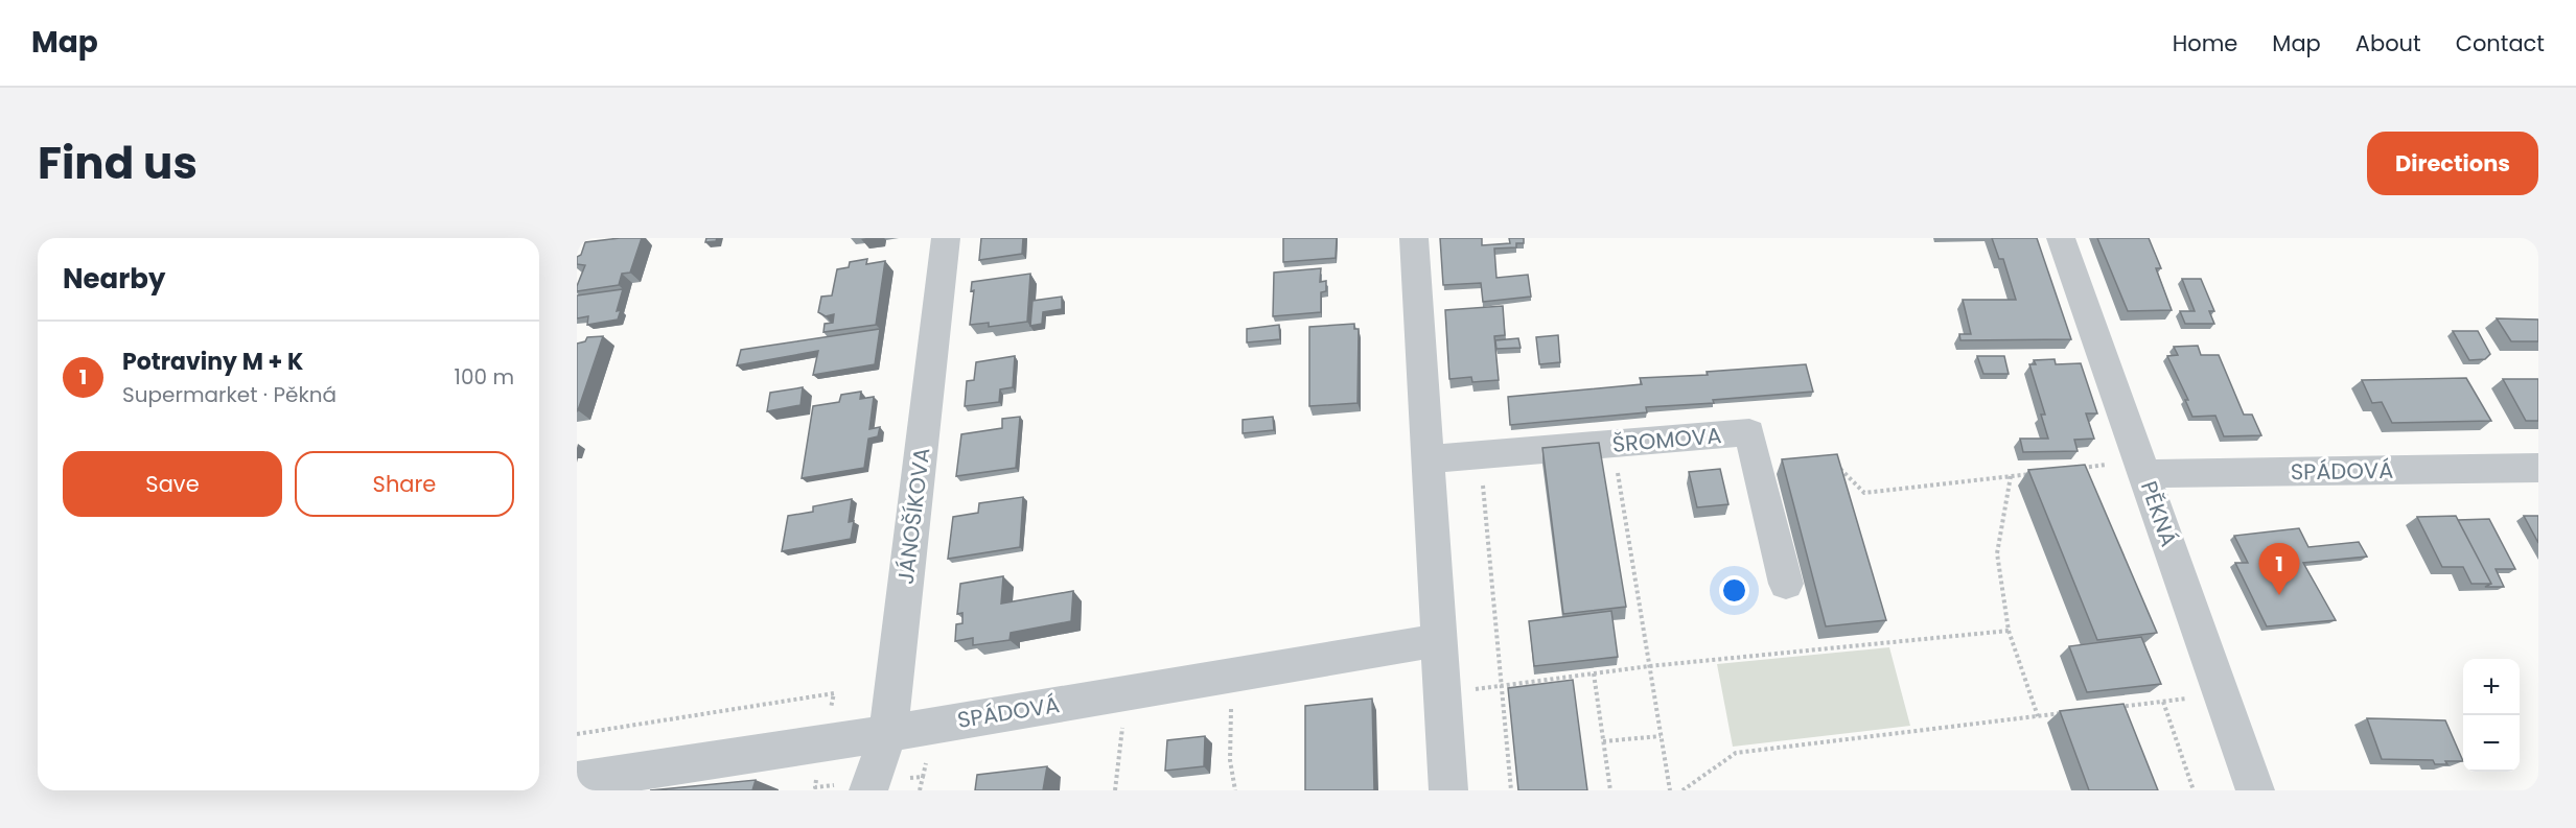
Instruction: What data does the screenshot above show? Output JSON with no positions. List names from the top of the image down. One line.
{"streets":{"street":["ŠROMOVA","SPÁDOVÁ","PĚKNÁ","JÁNOŠÍKOVA"]},"crossings":[["SPÁDOVÁ","PĚKNÁ"],["SPÁDOVÁ","JÁNOŠÍKOVA"]],"page":{"header":"Map","nav":["Home","Map","About","Contact"],"title":"Find us","buttons":["Directions",["Save","Share"]],"heading":"Nearby","list":[{"mark":"1","name":"Potraviny M + K","note":"Supermarket · Pěkná","value":"100 m"}],"pins":"1","map_buttons":["+","−"]}}
